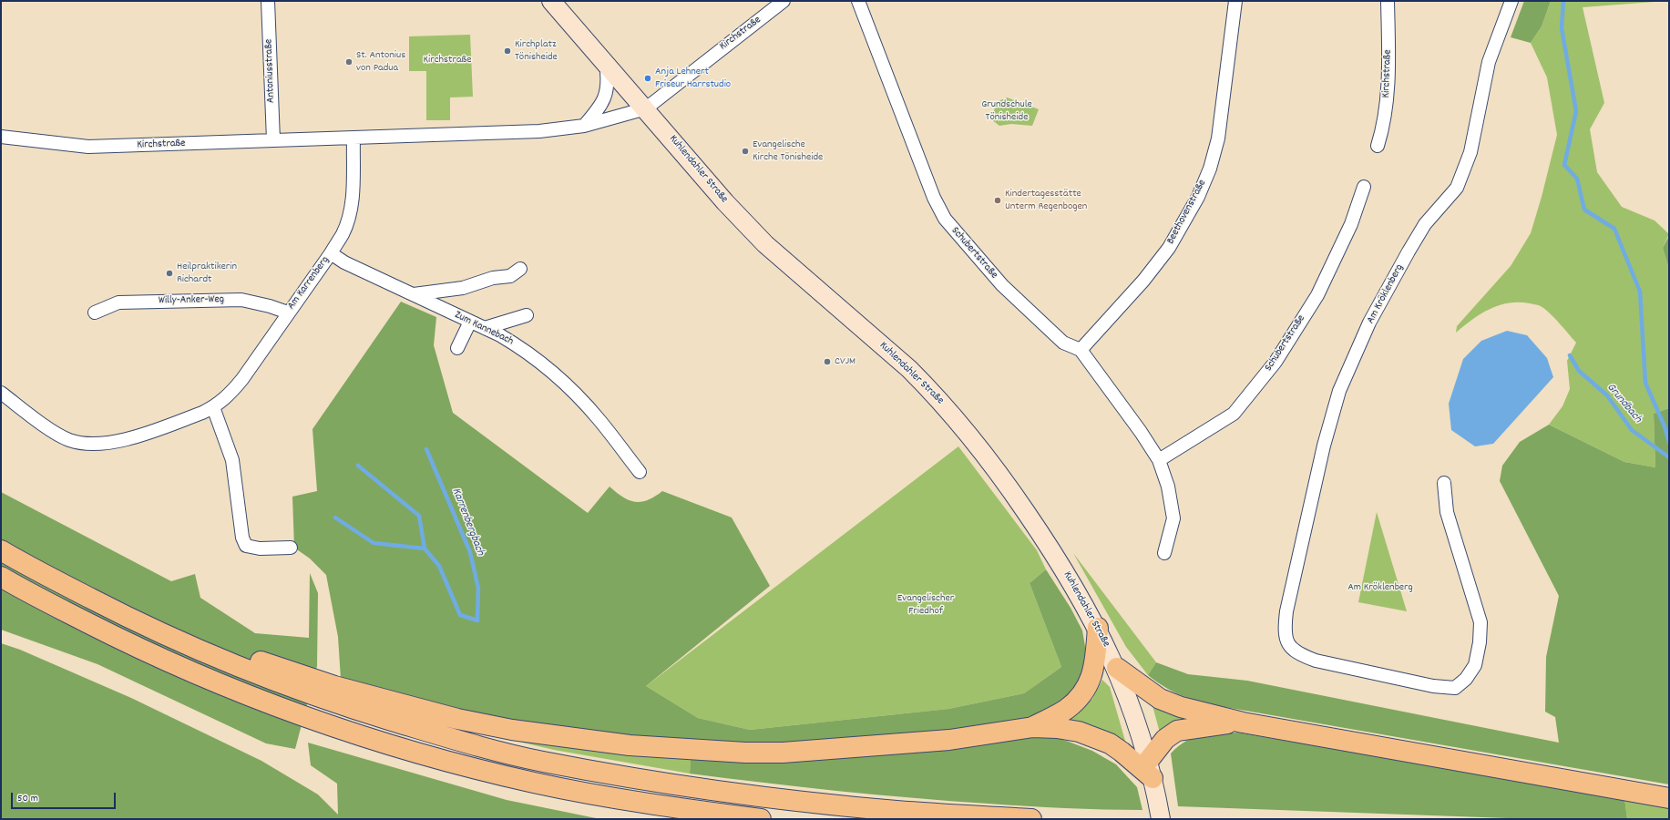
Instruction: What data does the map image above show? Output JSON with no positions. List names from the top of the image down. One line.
{"streets":{"main road":["Kuhlendahler Straße"],"street":["Kirchstraße","Antoniusstraße","Beethovenstraße","Schubertstraße","Am Karrenberg","Am Kröklenberg","Willy-Anker-Weg","Zum Kannebach"]},"crossings":[["Kirchstraße","Antoniusstraße"],["Kirchstraße","Kuhlendahler Straße"],["Kirchstraße","Am Karrenberg"],["Beethovenstraße","Schubertstraße"],["Am Karrenberg","Willy-Anker-Weg"],["Am Karrenberg","Zum Kannebach"]],"water":["Grundbach","Karrenbergbach"],"parks":["Kirchstraße","Grundschule Tönisheide","Am Kröklenberg","Evangelischer Friedhof"],"places":["Kirchplatz Tönisheide","St. Antonius von Padua","Anja Lehnert Friseur Harrstudio","Evangelische Kirche Tönisheide","Kindertagesstätte Unterm Regenbogen","Heilpraktikerin Richardt","CVJM"],"scale_bar":"50 m"}
